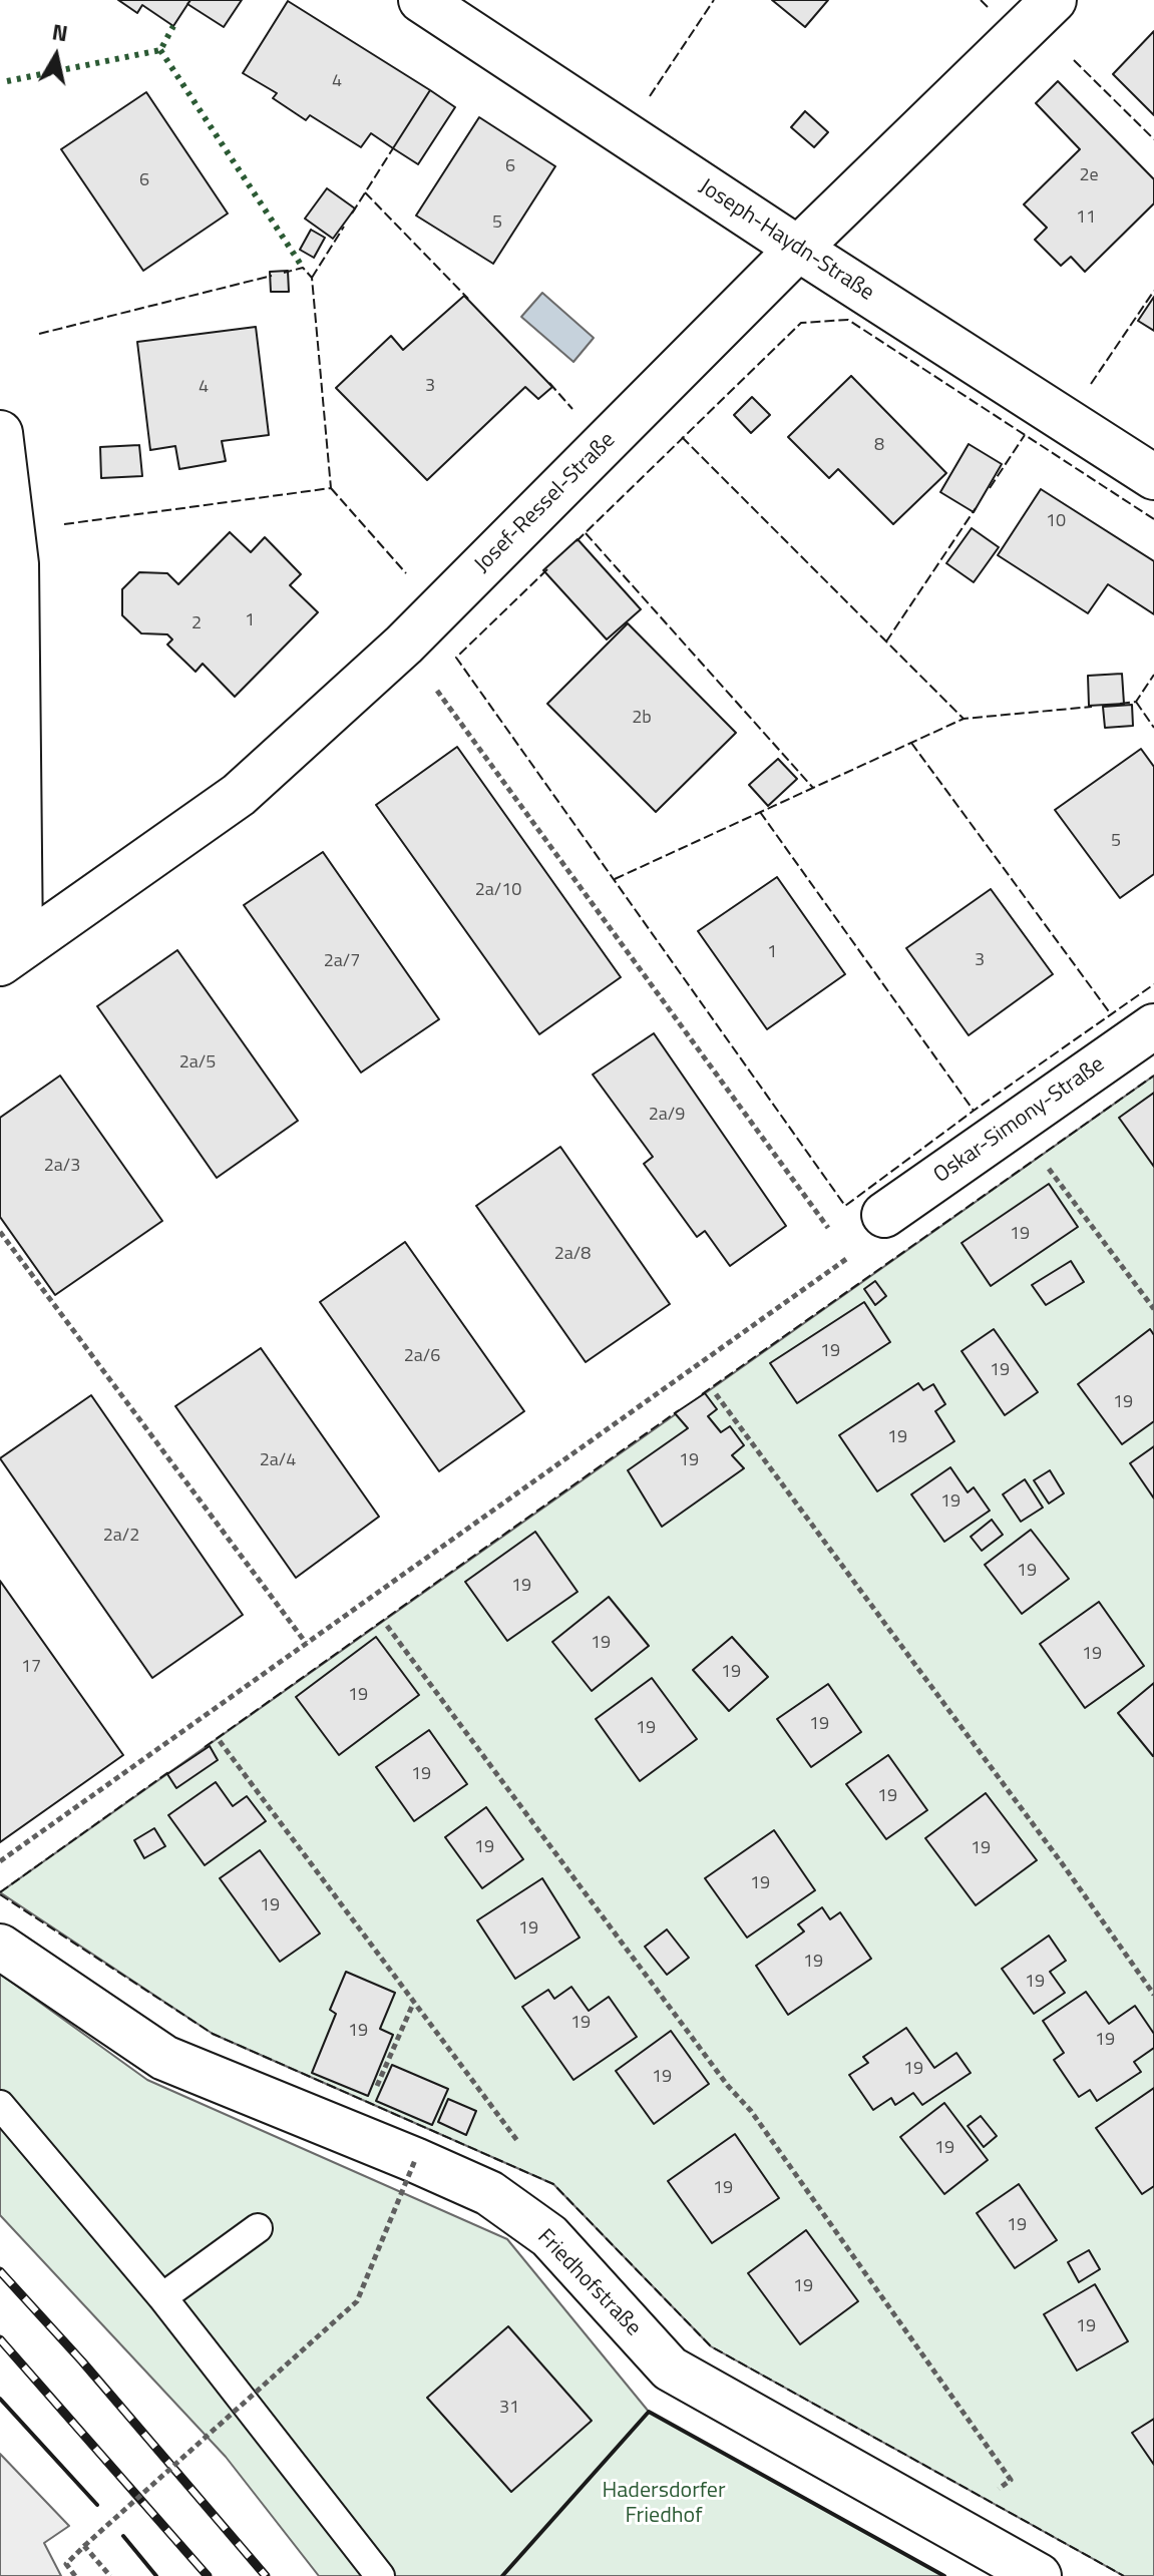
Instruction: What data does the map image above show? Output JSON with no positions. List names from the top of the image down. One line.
{"streets":{"street":["Joseph-Haydn-Straße","Josef-Ressel-Straße","Oskar-Simony-Straße","Friedhofstraße"]},"crossings":[["Joseph-Haydn-Straße","Josef-Ressel-Straße"]],"parks":["Hadersdorfer Friedhof"],"house_numbers":["4","6","2e","6","11","5","3","4","8","10","1","2","2b","5","2a/10","1","3","2a/7","2a/5","2a/9","2a/3","19","2a/8","19","2a/6","19","19","19","2a/4","19","19","2a/2","19","19","19","19","17","19","19","19","19","19","19","19","19","19","19","19","19","19","19","19","19","19","19","19","19","19","19","19","31"],"north":"top"}
